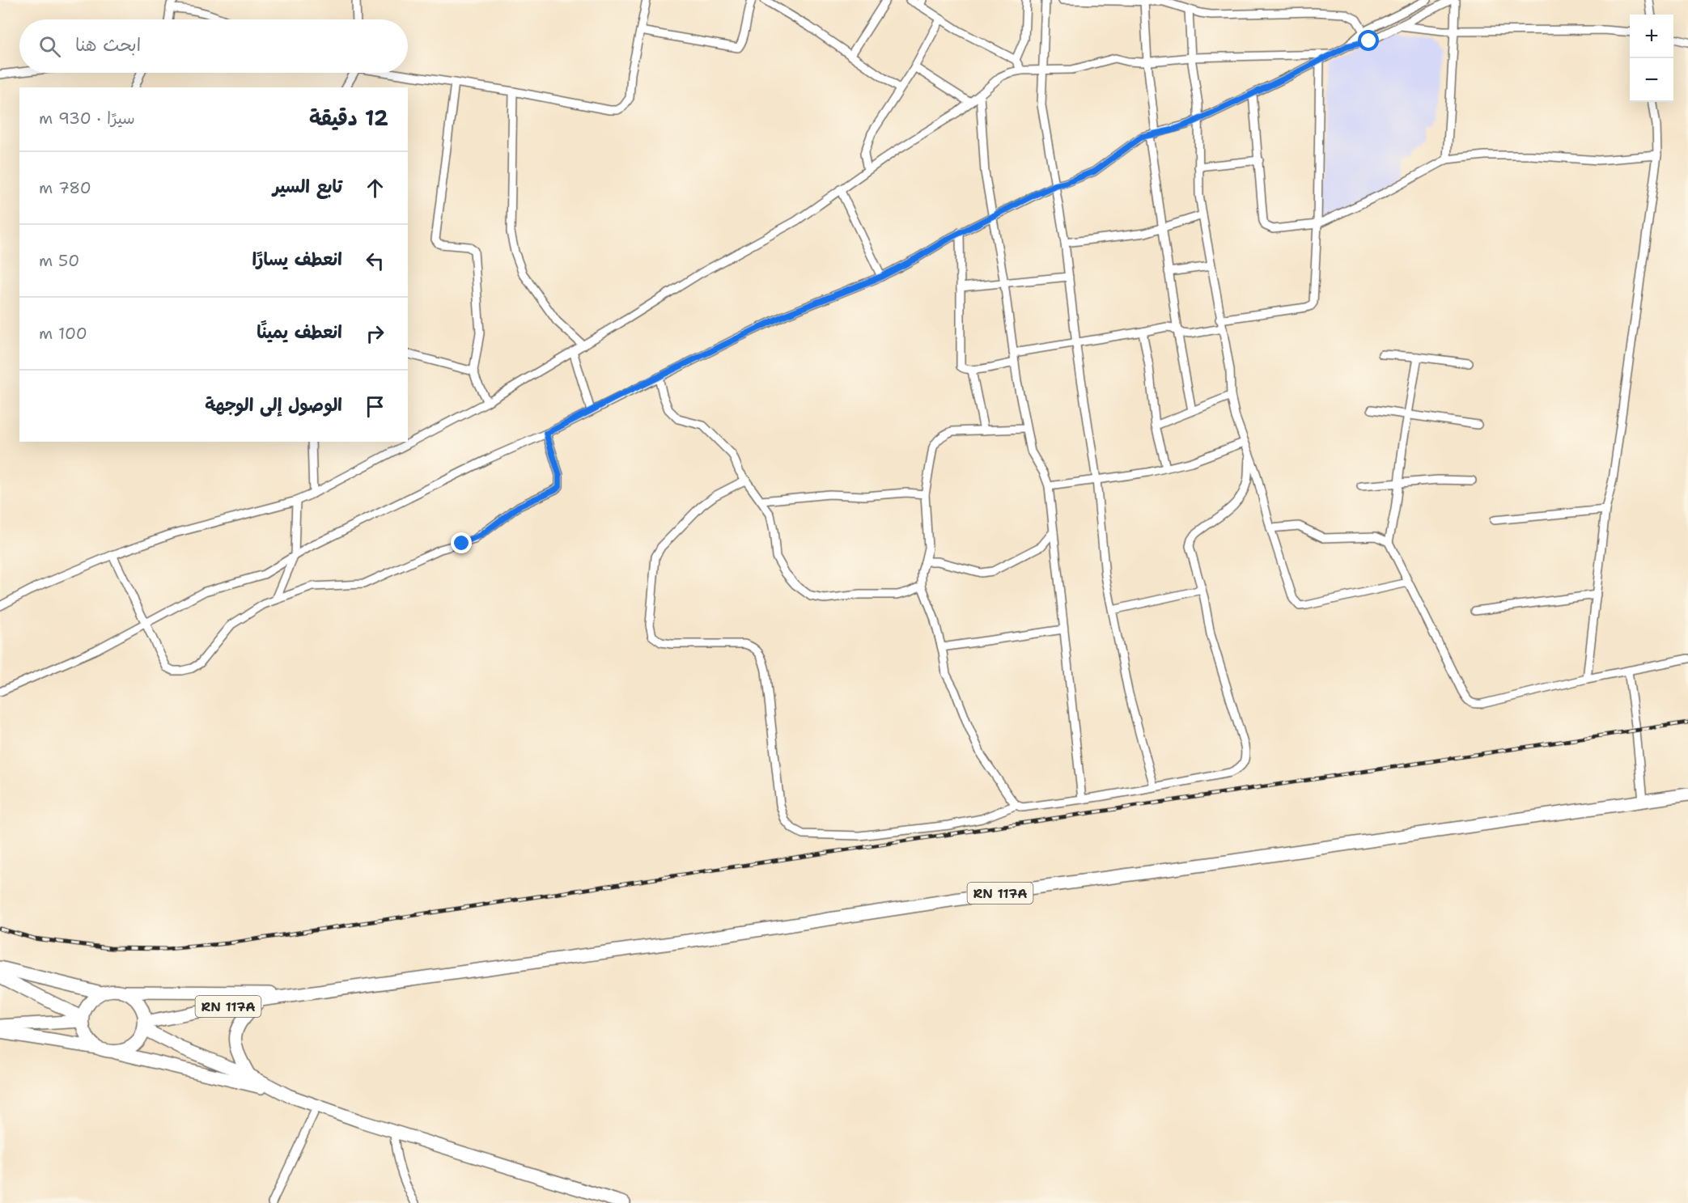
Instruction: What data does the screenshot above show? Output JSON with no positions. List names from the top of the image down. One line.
{"streets":{"main road":["RN 117A"]},"page":{"map_buttons":["+","−"],"search":"ابحث هنا","heading":["12 دقيقة","سيرًا · 930 m"],"list":[["تابع السير","780 m"],["انعطف يسارًا","50 m"],["انعطف يمينًا","100 m"],"الوصول إلى الوجهة"]}}
